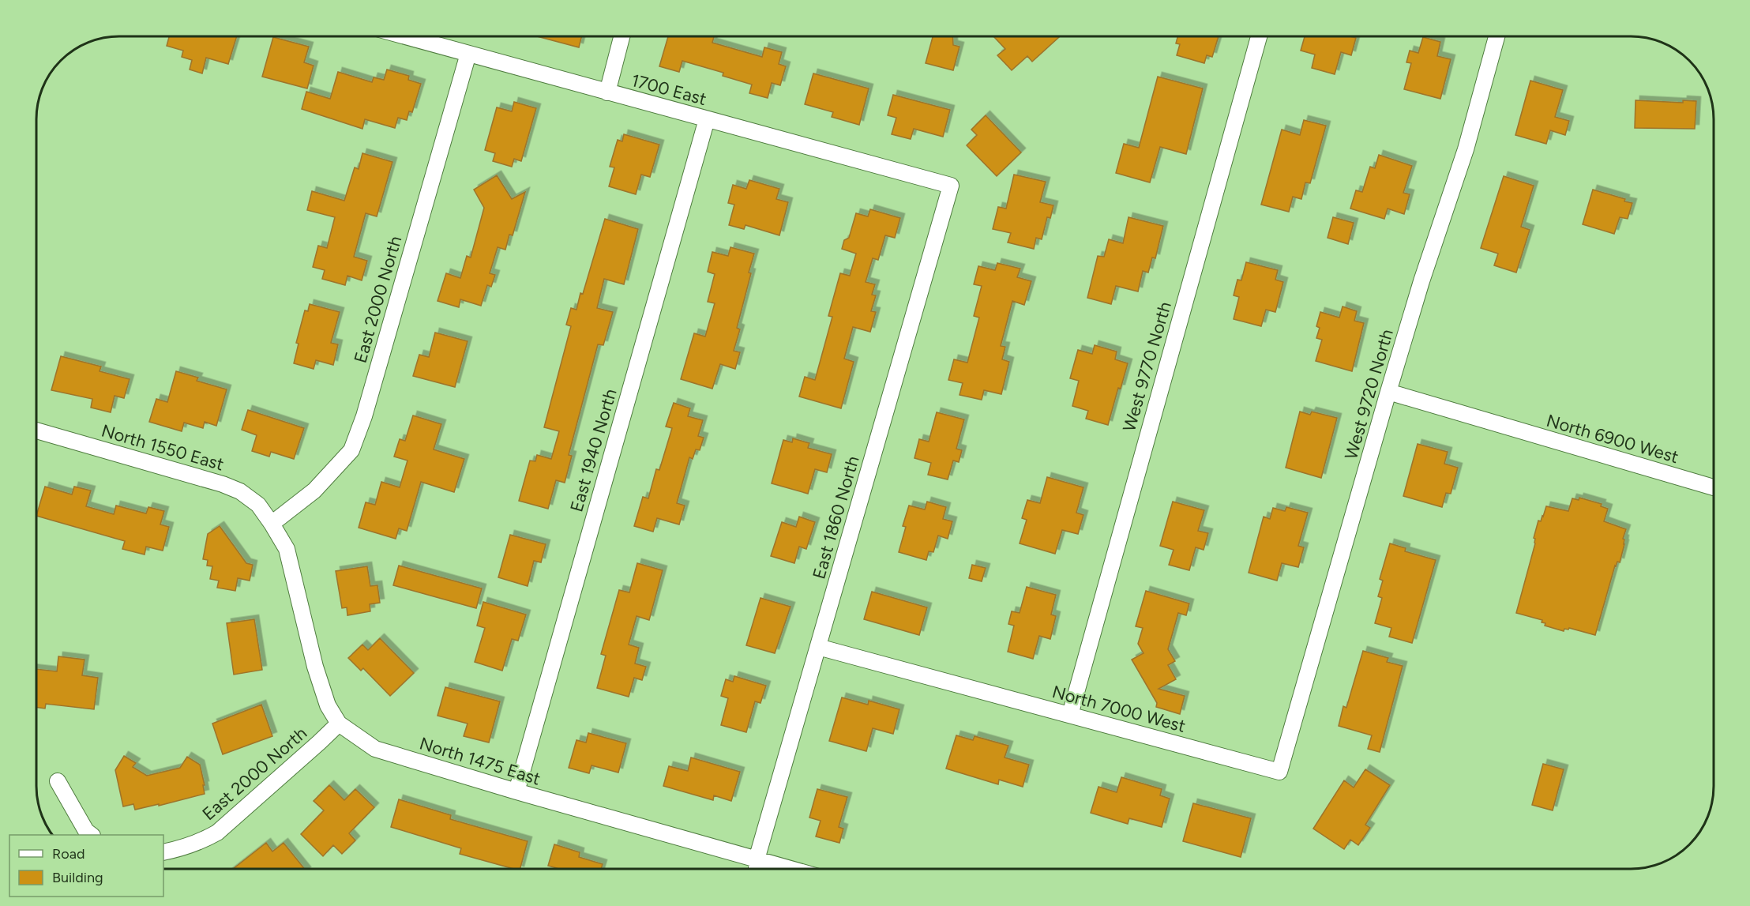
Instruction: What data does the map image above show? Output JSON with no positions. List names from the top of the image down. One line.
{"streets":{"street":["1700 East","East 2000 North","West 9770 North","West 9720 North","North 6900 West","North 1550 East","East 1940 North","East 1860 North","North 7000 West","North 1475 East"]},"crossings":[["1700 East","East 2000 North"],["1700 East","East 1940 North"],["1700 East","East 1860 North"],["East 2000 North","North 1550 East"],["East 2000 North","North 1475 East"],["West 9770 North","North 7000 West"],["West 9720 North","North 6900 West"],["West 9720 North","North 7000 West"],["North 1550 East","North 1475 East"],["East 1940 North","North 1475 East"],["East 1860 North","North 7000 West"],["East 1860 North","North 1475 East"]],"legend":["Road","Building"]}
